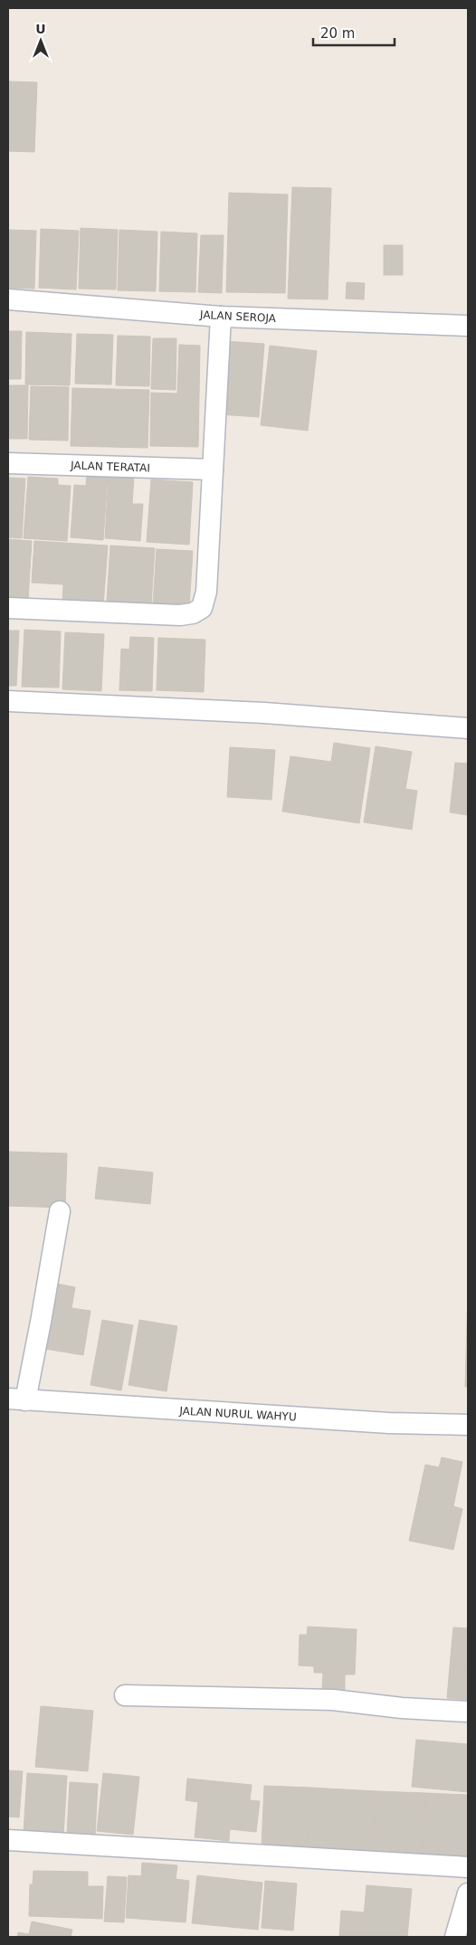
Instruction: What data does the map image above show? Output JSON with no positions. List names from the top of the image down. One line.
{"streets":{"street":["JALAN SEROJA","JALAN TERATAI","JALAN NURUL WAHYU"]},"scale_bar":"20 m","north":"top"}
